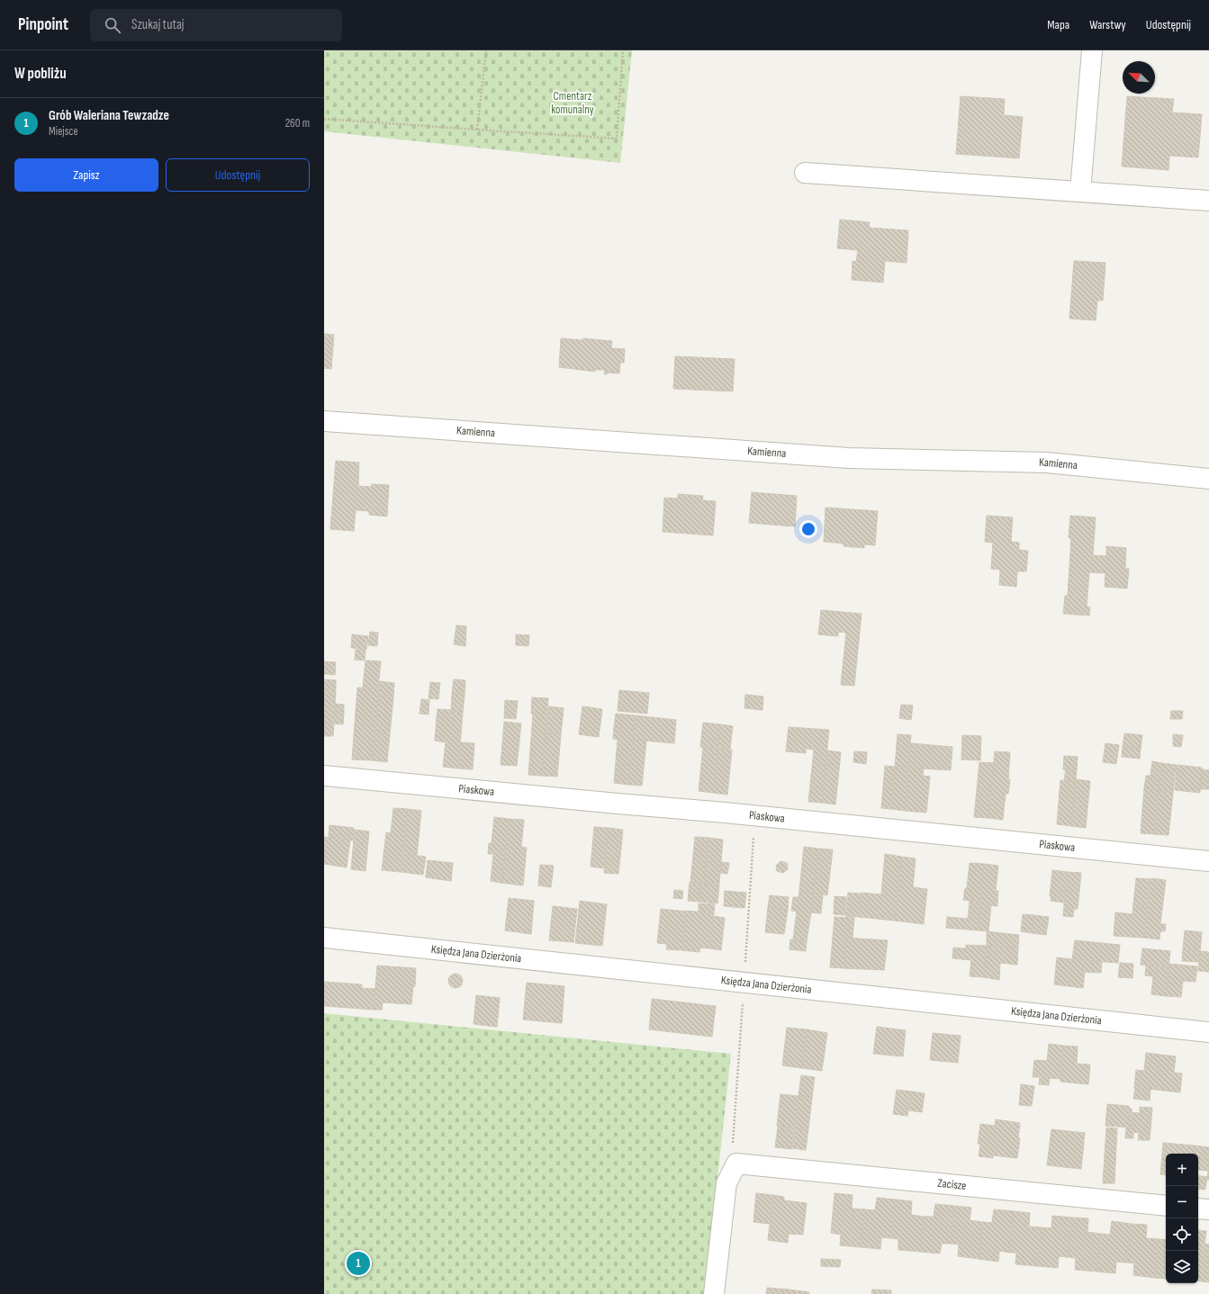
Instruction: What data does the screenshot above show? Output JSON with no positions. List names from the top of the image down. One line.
{"streets":{"street":["Kamienna","Piaskowa","Księdza Jana Dzierżonia","Zacisze"]},"parks":["Cmentarz komunalny"],"north":"top left","page":{"header":"Pinpoint","search":"Szukaj tutaj","nav":["Mapa","Warstwy","Udostępnij"],"heading":"W pobliżu","list":[{"mark":"1","name":"Grób Waleriana Tewzadze","note":"Miejsce","value":"260 m"}],"buttons":["Zapisz","Udostępnij"],"map_buttons":["+","−"],"pins":"1"}}
